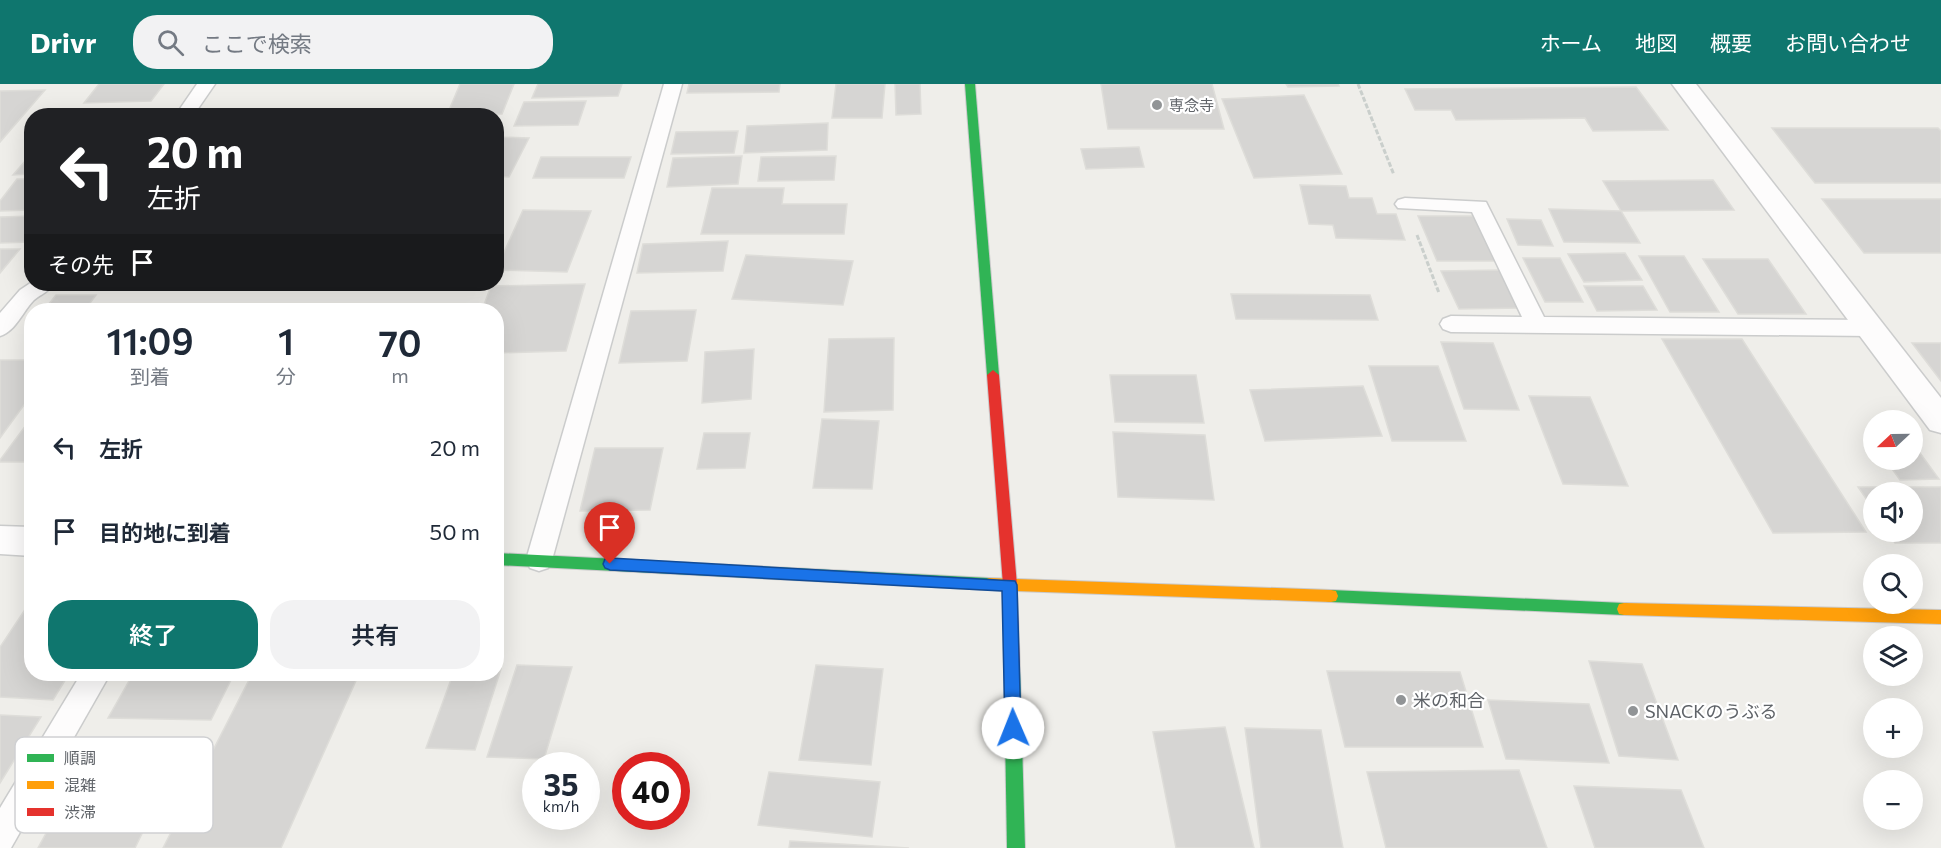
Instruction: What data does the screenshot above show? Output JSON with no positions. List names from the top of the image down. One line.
{"places":["専念寺","米の和合","SNACKのうぶる"],"legend":["順調","混雑","渋滞"],"north":"left","page":{"header":"Drivr","search":"ここで検索","nav":["ホーム","地図","概要","お問い合わせ"],"turn":["20 m","左折"],"then":"その先","eta":["11:09","到着","1","分","70","m"],"list":[{"name":"左折","value":"20 m"},{"name":"目的地に到着","value":"50 m"}],"map_buttons":["+","−"],"buttons":["終了","共有"],"speed":"35 km/h","limit":"40"}}
